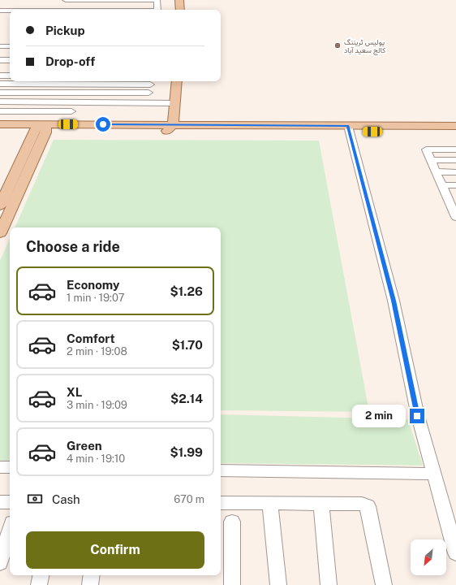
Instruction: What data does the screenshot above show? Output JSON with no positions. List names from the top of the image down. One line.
{"places":["پولیس ٹریننگ کالج سعید آباد"],"north":"bottom left","page":{"banner":["Pickup","Drop-off"],"heading":"Choose a ride","list":[{"name":"Economy","note":"1 min · 19:07","value":"$1.26"},{"name":"Comfort","note":"2 min · 19:08","value":"$1.70"},{"name":"XL","note":"3 min · 19:09","value":"$2.14"},{"name":"Green","note":"4 min · 19:10","value":"$1.99"}],"bubble":"2 min","pay":["Cash","670 m"],"buttons":"Confirm"}}
